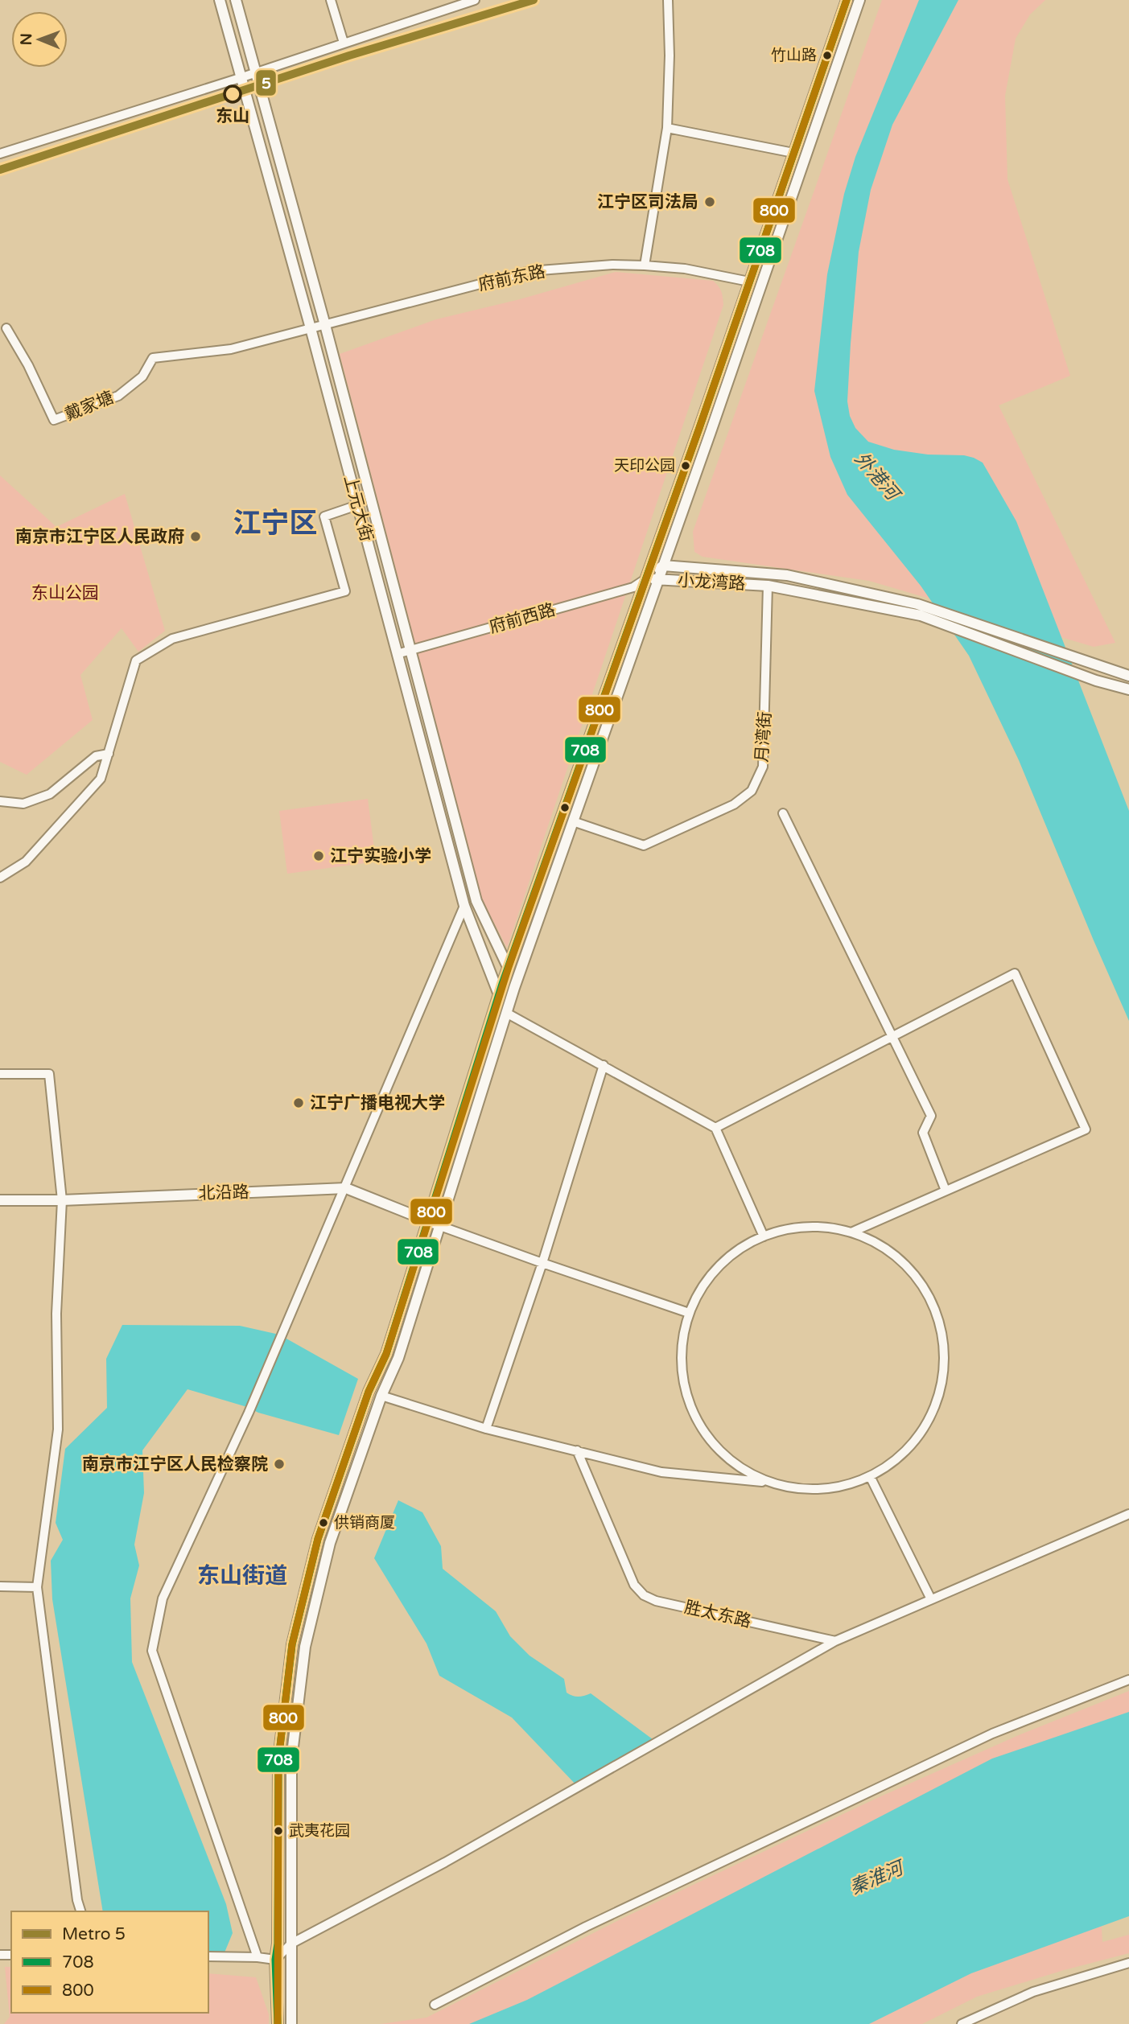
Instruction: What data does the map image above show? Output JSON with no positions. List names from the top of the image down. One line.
{"streets":{"main road":["上元大街","小龙湾路","北沿路"],"street":["府前东路","戴家塘","府前西路","月湾街","胜太东路"]},"crossings":[["府前东路","戴家塘"],["府前东路","上元大街"],["戴家塘","上元大街"],["上元大街","府前西路"],["小龙湾路","府前西路"],["小龙湾路","月湾街"]],"districts":["江宁区","东山街道"],"water":["外港河","秦淮河"],"parks":["东山公园"],"places":["竹山路","东山","江宁区司法局","天印公园","南京市江宁区人民政府","江宁实验小学","江宁广播电视大学","南京市江宁区人民检察院","供销商厦","武夷花园"],"lines":["metro line 5","transit line 708","transit line 800"],"legend":["Metro 5","708","800"],"north":"left"}
